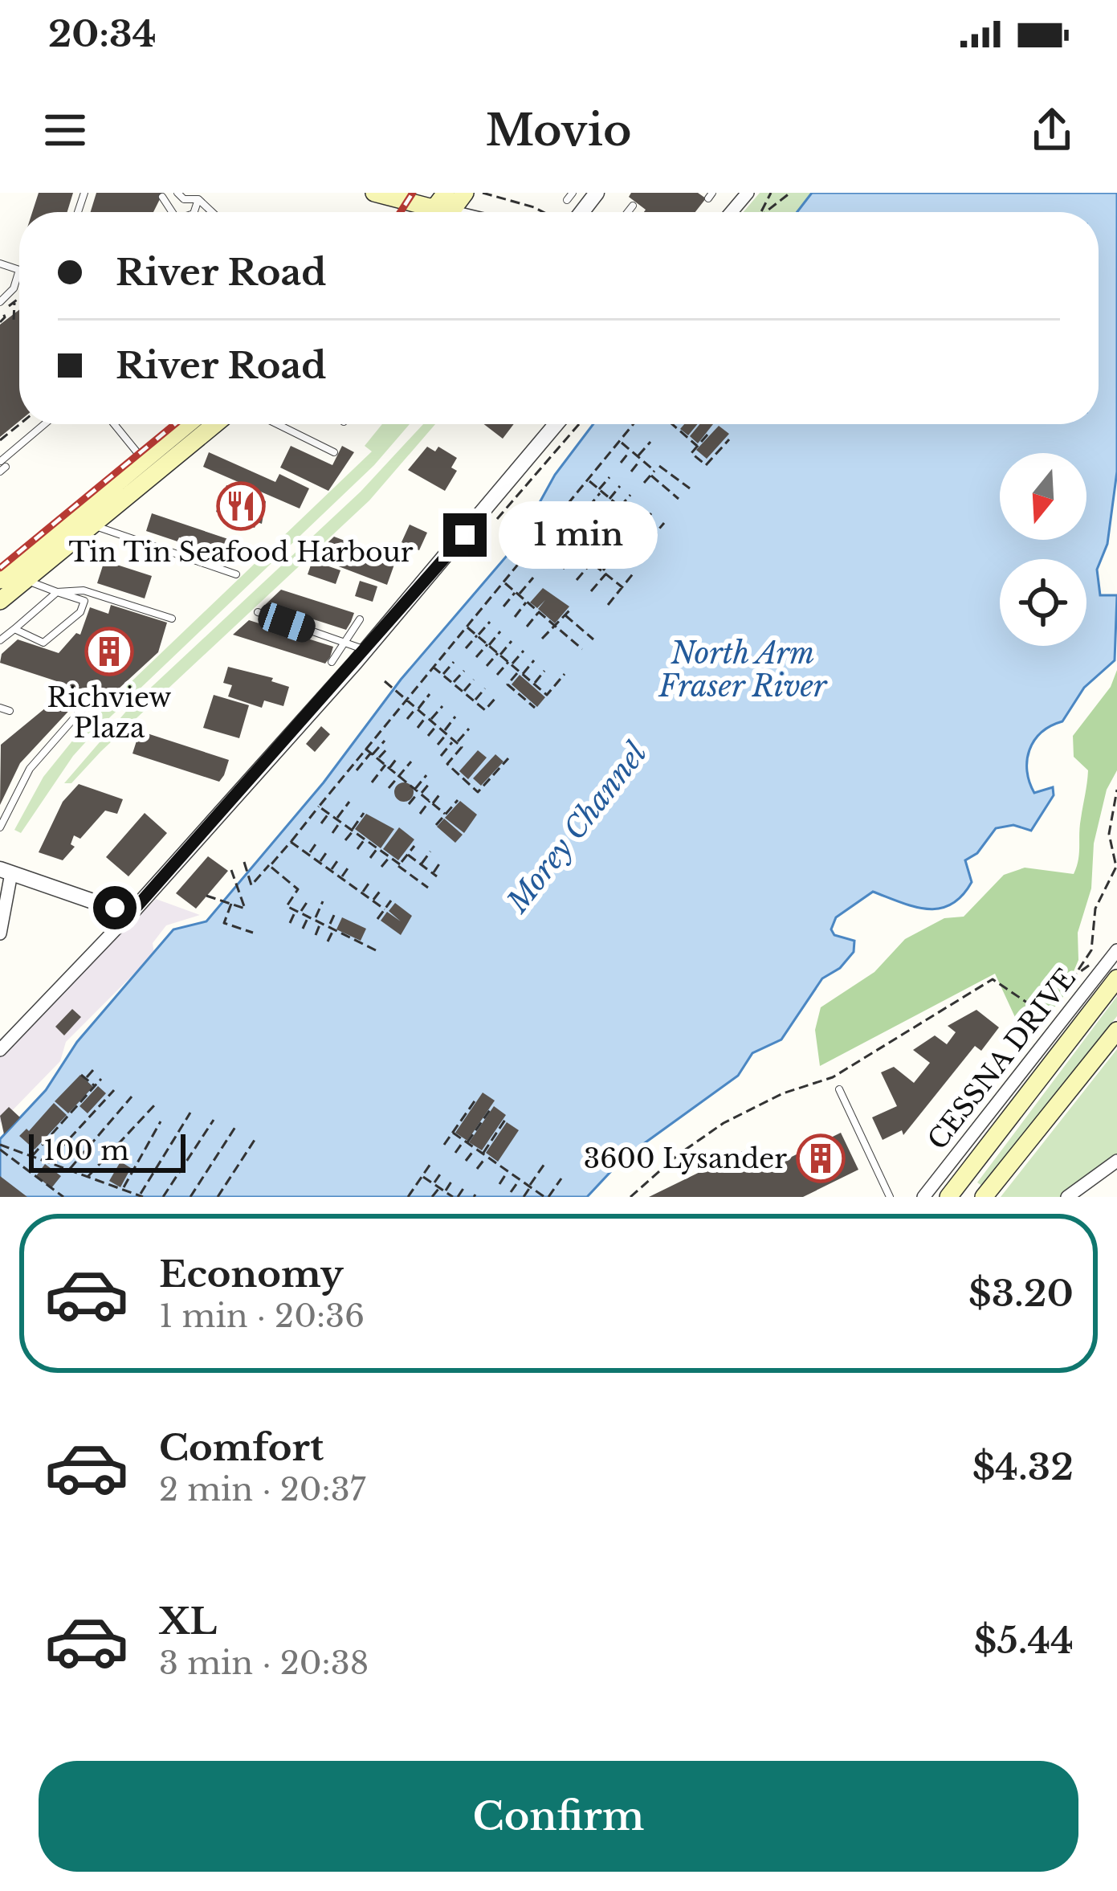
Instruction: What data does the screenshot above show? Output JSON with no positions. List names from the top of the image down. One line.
{"streets":{"street":["CESSNA DRIVE"]},"water":["North Arm Fraser River","Morey Channel"],"places":{"restaurant":["Tin Tin Seafood Harbour"],"building":["Richview Plaza","3600 Lysander"]},"scale_bar":"100 m","north":"bottom","page":{"status":"20:34","header":"Movio","banner":["River Road","River Road"],"bubble":"1 min","scale":"100 m","list":[{"name":"Economy","note":"1 min · 20:36","value":"$3.20"},{"name":"Comfort","note":"2 min · 20:37","value":"$4.32"},{"name":"XL","note":"3 min · 20:38","value":"$5.44"}],"buttons":"Confirm"}}
